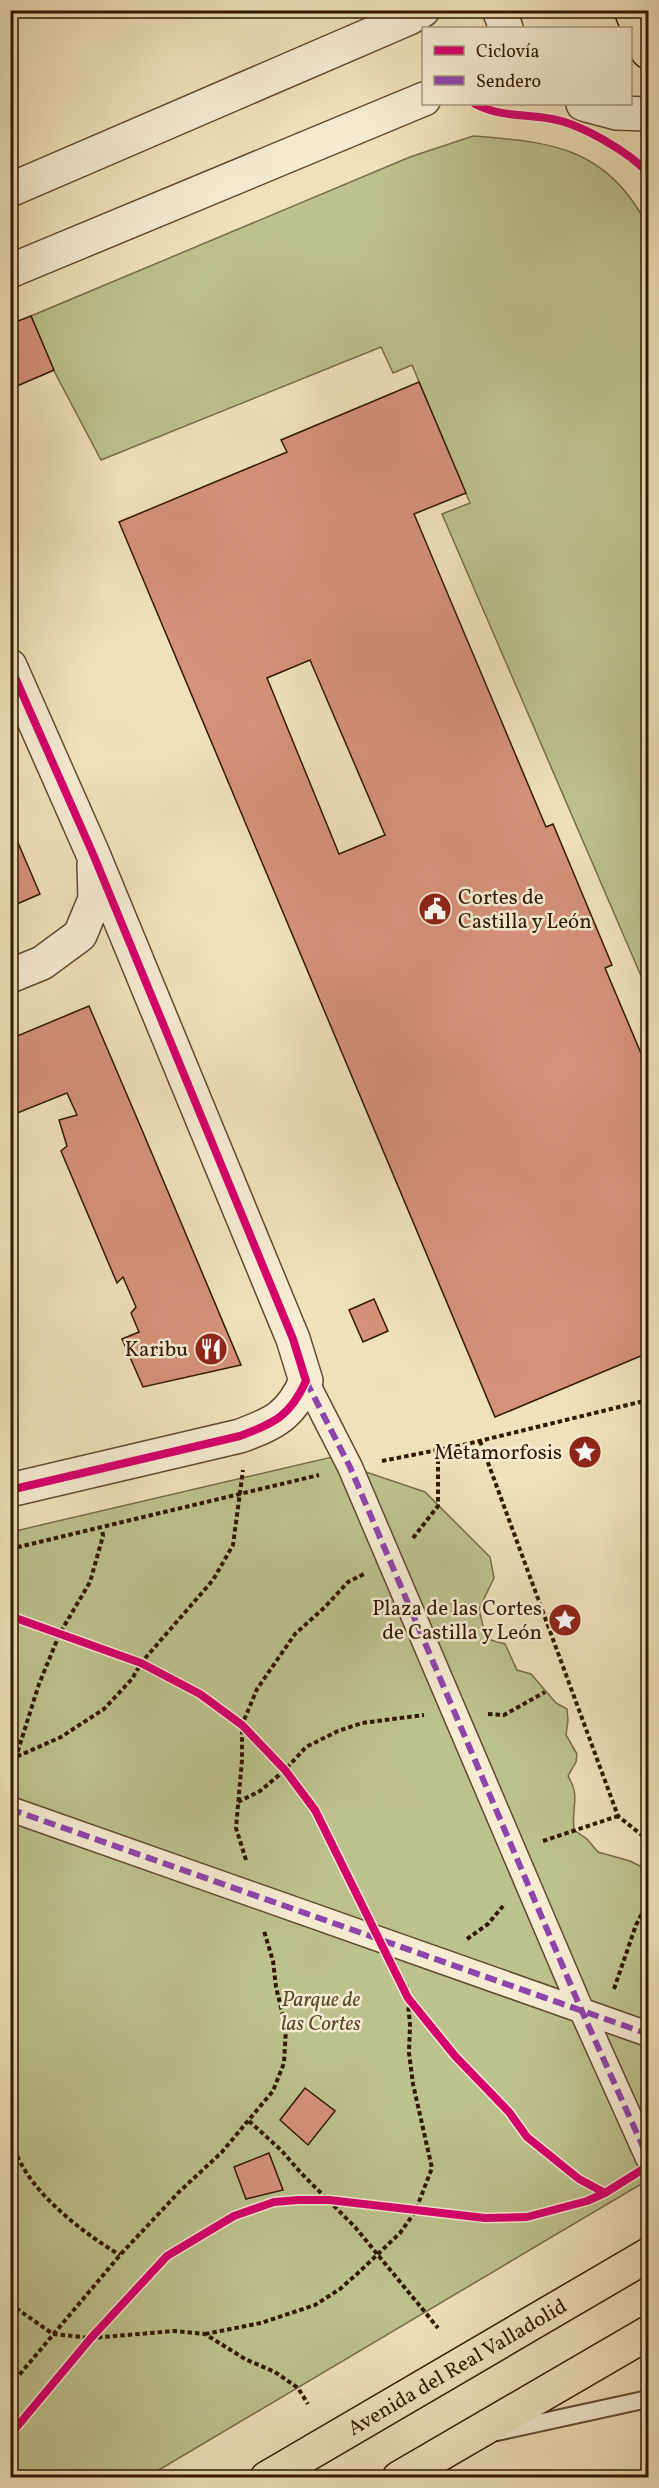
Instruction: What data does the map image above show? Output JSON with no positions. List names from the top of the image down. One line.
{"streets":{"highway":["Avenida del Real Valladolid"]},"parks":["Parque de las Cortes"],"places":{"public building":["Cortes de Castilla y León"],"restaurant":["Karibu"],"place":["Metamorfosis","Plaza de las Cortes de Castilla y León"]},"legend":["Ciclovía","Sendero"]}
